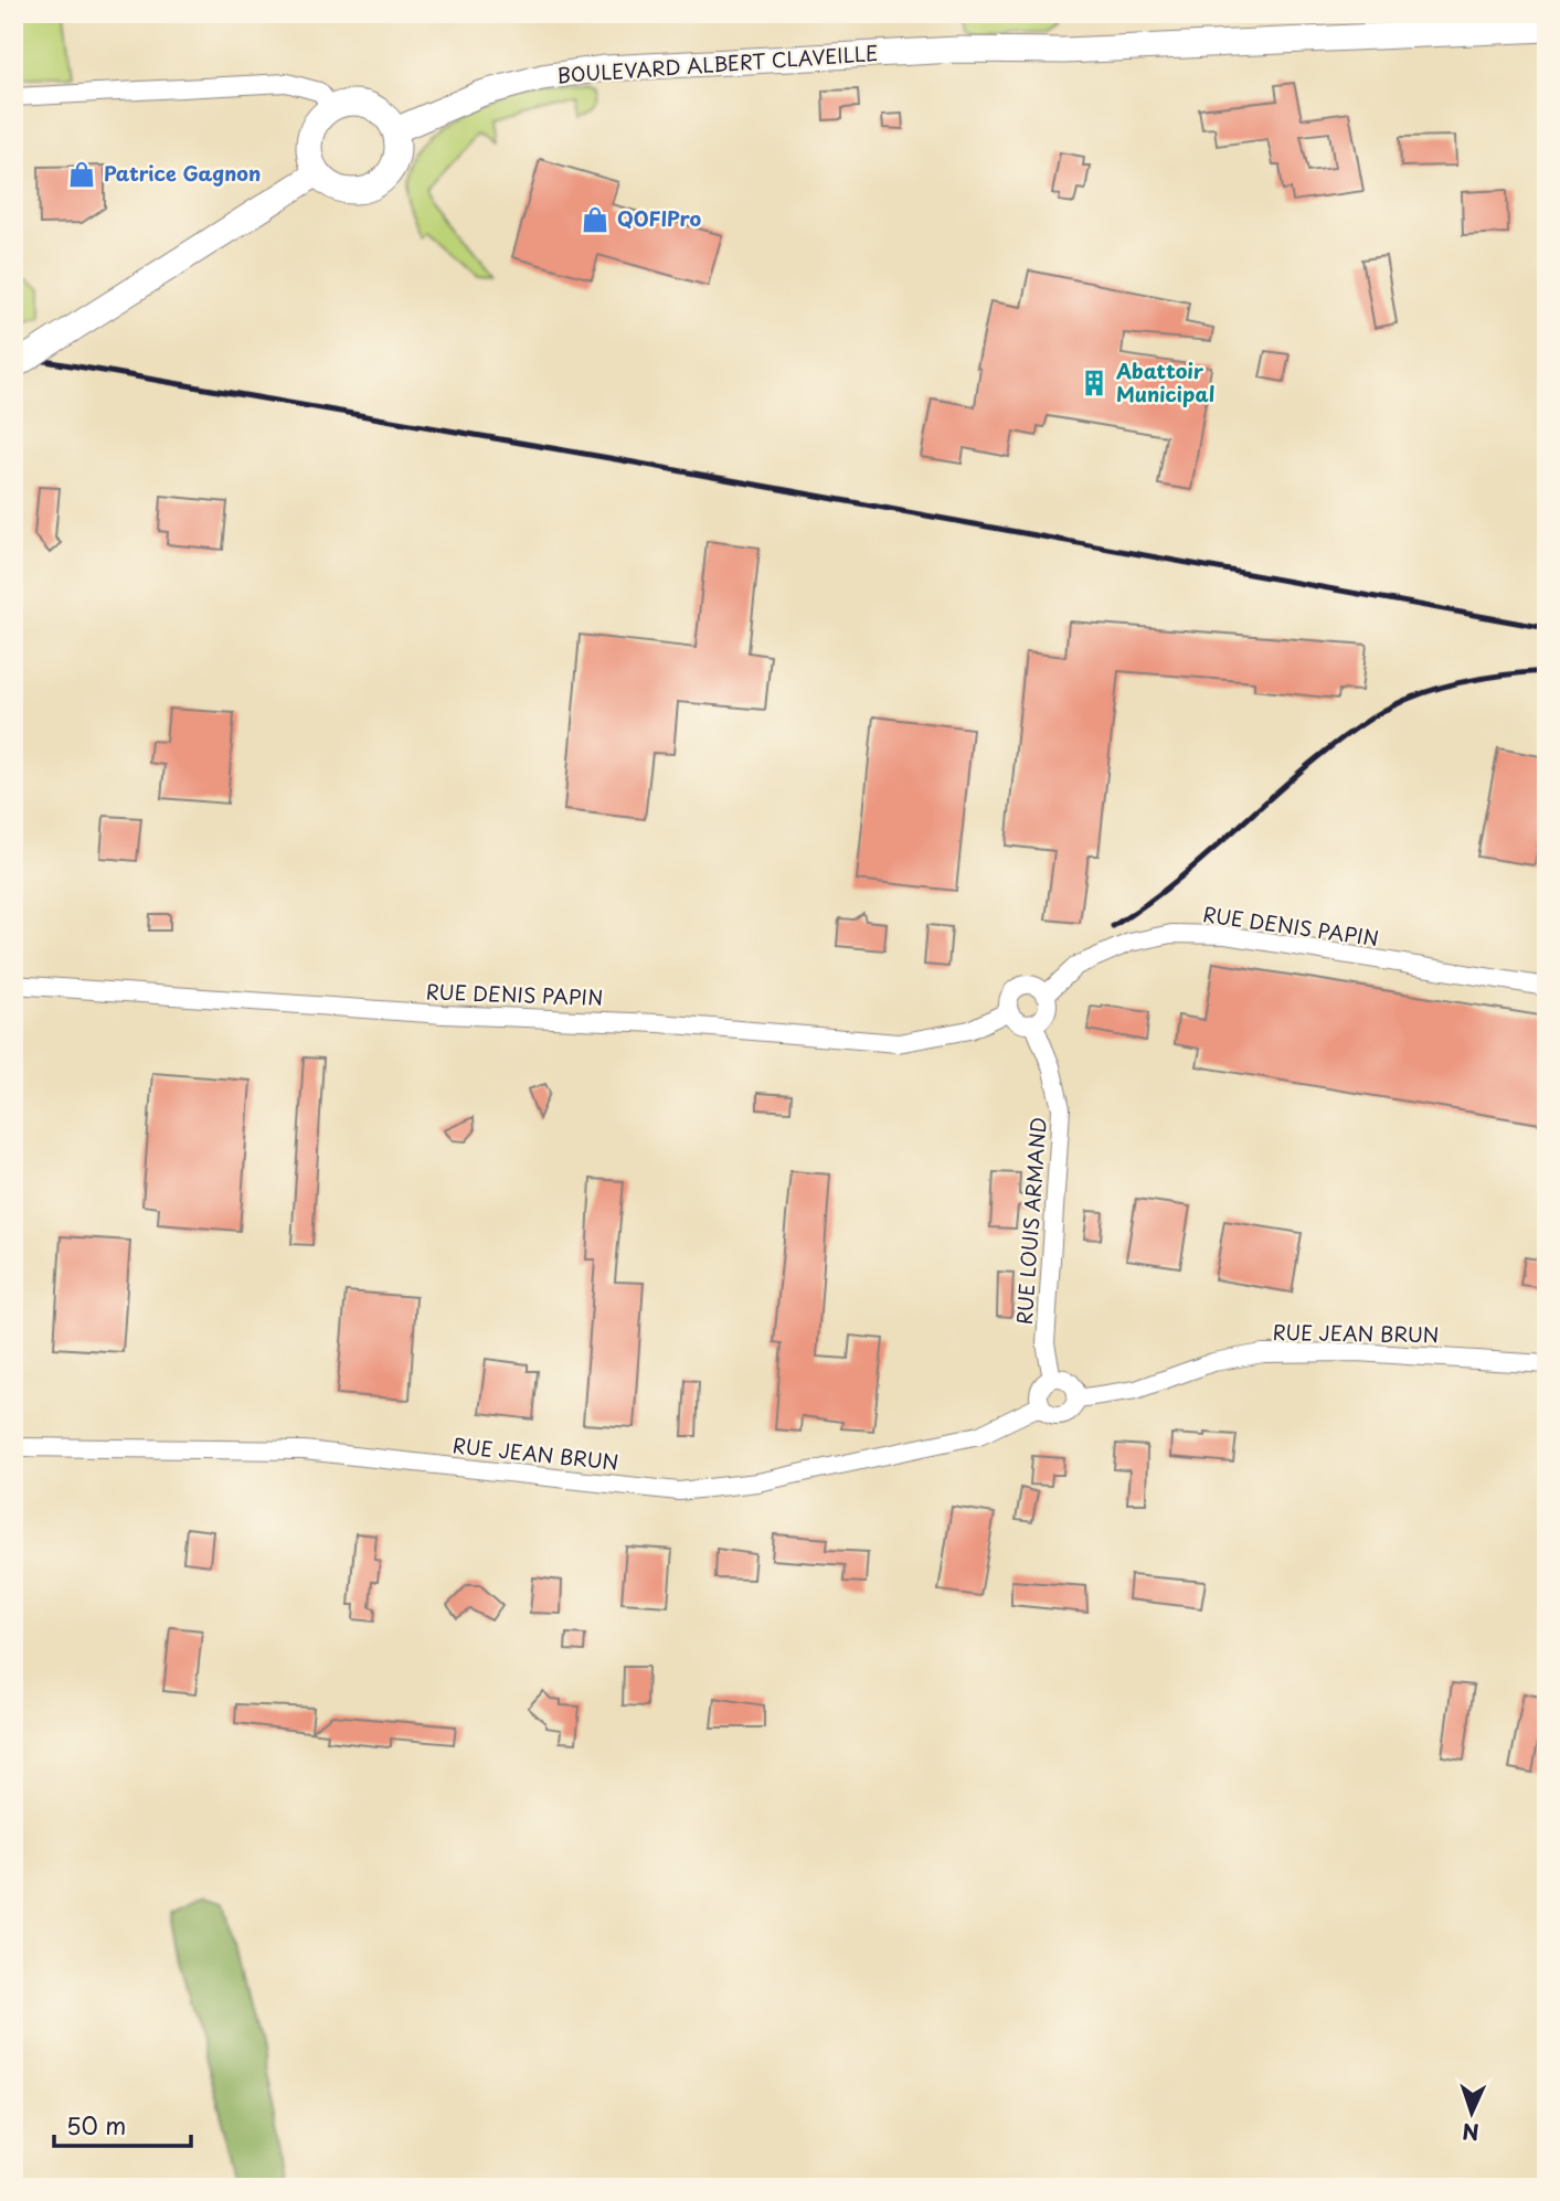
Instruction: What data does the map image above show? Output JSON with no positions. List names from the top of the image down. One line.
{"streets":{"main road":["BOULEVARD ALBERT CLAVEILLE"],"street":["RUE DENIS PAPIN","RUE LOUIS ARMAND","RUE JEAN BRUN"]},"crossings":[["RUE DENIS PAPIN","RUE LOUIS ARMAND"],["RUE LOUIS ARMAND","RUE JEAN BRUN"]],"places":{"shop":["Patrice Gagnon","QOFIPro"],"building":["Abattoir Municipal"]},"scale_bar":"50 m","north":"bottom"}
